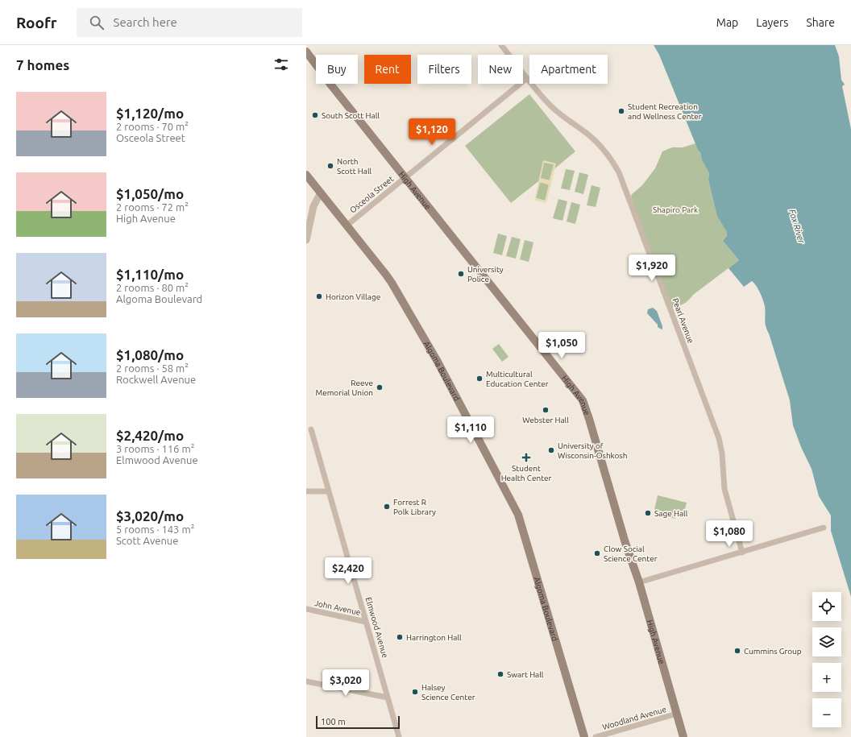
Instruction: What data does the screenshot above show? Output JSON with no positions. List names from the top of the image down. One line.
{"streets":{"main road":["High Avenue","Algoma Boulevard"],"street":["Osceola Street","Pearl Avenue","John Avenue","Elmwood Avenue","Woodland Avenue"]},"crossings":[["High Avenue","Osceola Street"],["High Avenue","Woodland Avenue"],["Osceola Street","Pearl Avenue"],["Osceola Street","Algoma Boulevard"],["John Avenue","Elmwood Avenue"]],"water":["Fox River"],"parks":["Shapiro Park"],"places":{"other":["Student Recreation and Wellness Center","South Scott Hall","North Scott Hall","University Police","Horizon Village","Multicultural Education Center","Reeve Memorial Union","Webster Hall","University of Wisconsin-Oshkosh","Forrest R Polk Library","Sage Hall","Clow Social Science Center","Harrington Hall","Cummins Group","Swart Hall","Halsey Science Center"],"health":["Student Health Center"]},"scale_bar":"100 m","page":{"header":"Roofr","search":"Search here","nav":["Map","Layers","Share"],"heading":"7 homes","chip":["Buy","Rent","Filters","New","Apartment"],"list":[{"name":"$1,120/mo","note":"2 rooms · 70 m² · Osceola Street"},{"name":"$1,050/mo","note":"2 rooms · 72 m² · High Avenue"},{"name":"$1,110/mo","note":"2 rooms · 80 m² · Algoma Boulevard"},{"name":"$1,080/mo","note":"2 rooms · 58 m² · Rockwell Avenue"},{"name":"$2,420/mo","note":"3 rooms · 116 m² · Elmwood Avenue"},{"name":"$3,020/mo","note":"5 rooms · 143 m² · Scott Avenue"}],"price":["$1,120","$1,920","$1,050","$1,110","$1,080","$2,420","$3,020"],"map_buttons":["+","−"],"scale":"100 m"}}
